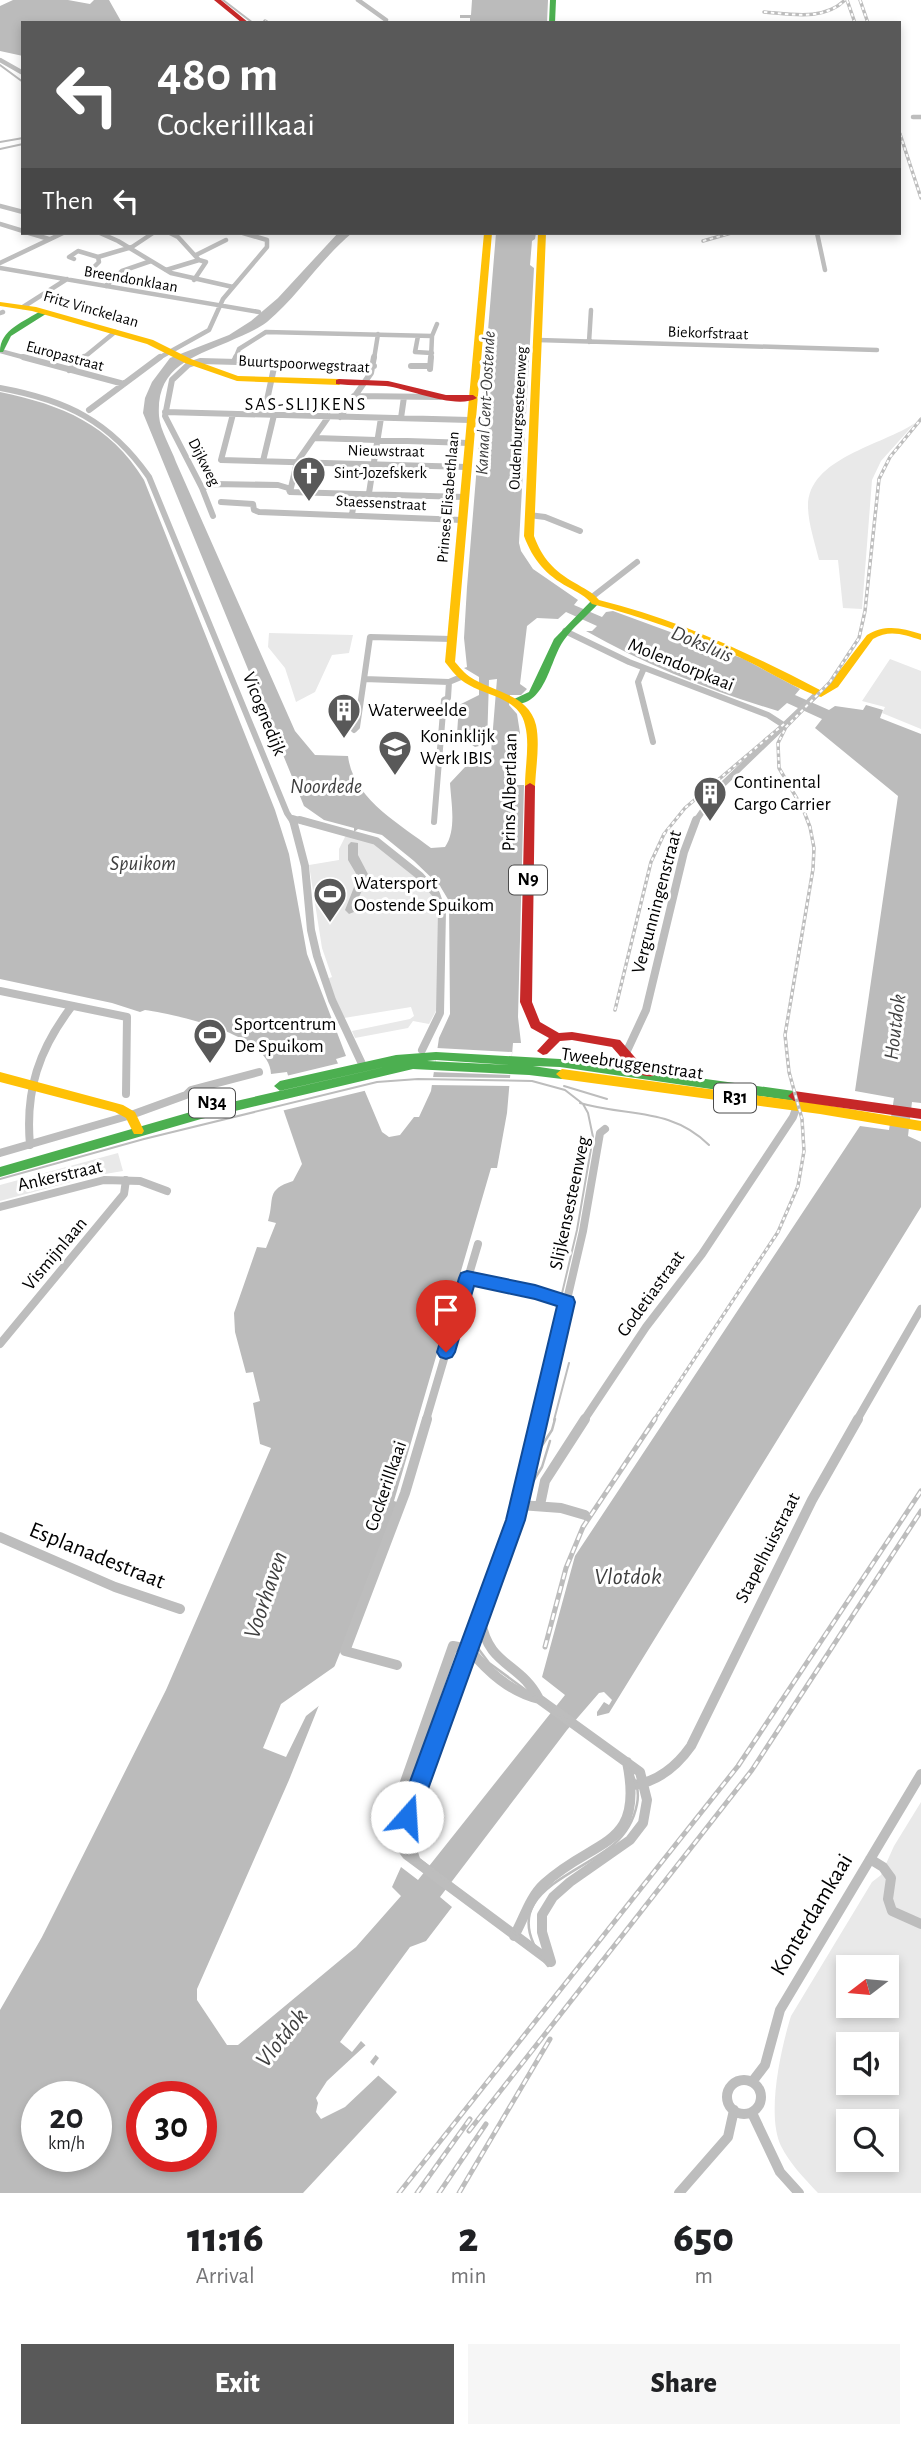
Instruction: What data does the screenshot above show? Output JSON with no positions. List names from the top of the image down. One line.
{"streets":{"main road":["Fritz Vinckelaan","Buurtspoorwegstraat","Oudenburgsesteenweg","Prinses Elisabethlaan","Prins Albertlaan","N9","Tweebruggenstraat","R31","N34"],"street":["Breendonklaan","Biekorfstraat","Europastraat","Nieuwstraat","Dijkweg","Staessenstraat","Molendorpkaai","Vicognedijk","Vergunningenstraat","Ankerstraat","Slijkensesteenweg","Vismijnlaan","Godetiastraat","Cockerillkaai","Stapelhuisstraat","Esplanadestraat","Konterdamkaai"]},"crossings":[["Fritz Vinckelaan","Buurtspoorwegstraat"],["Biekorfstraat","Oudenburgsesteenweg"],["Buurtspoorwegstraat","Prinses Elisabethlaan"],["Oudenburgsesteenweg","Vergunningenstraat"],["Nieuwstraat","Prinses Elisabethlaan"],["Prinses Elisabethlaan","Staessenstraat"],["Molendorpkaai","Vergunningenstraat"],["Vicognedijk","N34"],["Prins Albertlaan","Tweebruggenstraat"],["Vergunningenstraat","Tweebruggenstraat"],["Tweebruggenstraat","N34"],["Tweebruggenstraat","Godetiastraat"],["Ankerstraat","Vismijnlaan"],["Slijkensesteenweg","Stapelhuisstraat"]],"districts":["SAS-SLIJKENS"],"water":["Kanaal Gent-Oostende","Doksluis","Noordede","Spuikom","Houtdok","Vlotdok","Voorhaven"],"places":{"church":["Sint-Jozefskerk"],"building":["Waterweelde","Continental Cargo Carrier"],"school or university":["Koninklijk Werk IBIS"],"sports":["Watersport Oostende Spuikom","Sportcentrum De Spuikom"]},"north":"left","page":{"turn":["480 m","Cockerillkaai"],"then":"Then","speed":"20 km/h","limit":"30","eta":["11:16","Arrival","2","min","650","m"],"buttons":["Exit","Share"]}}
